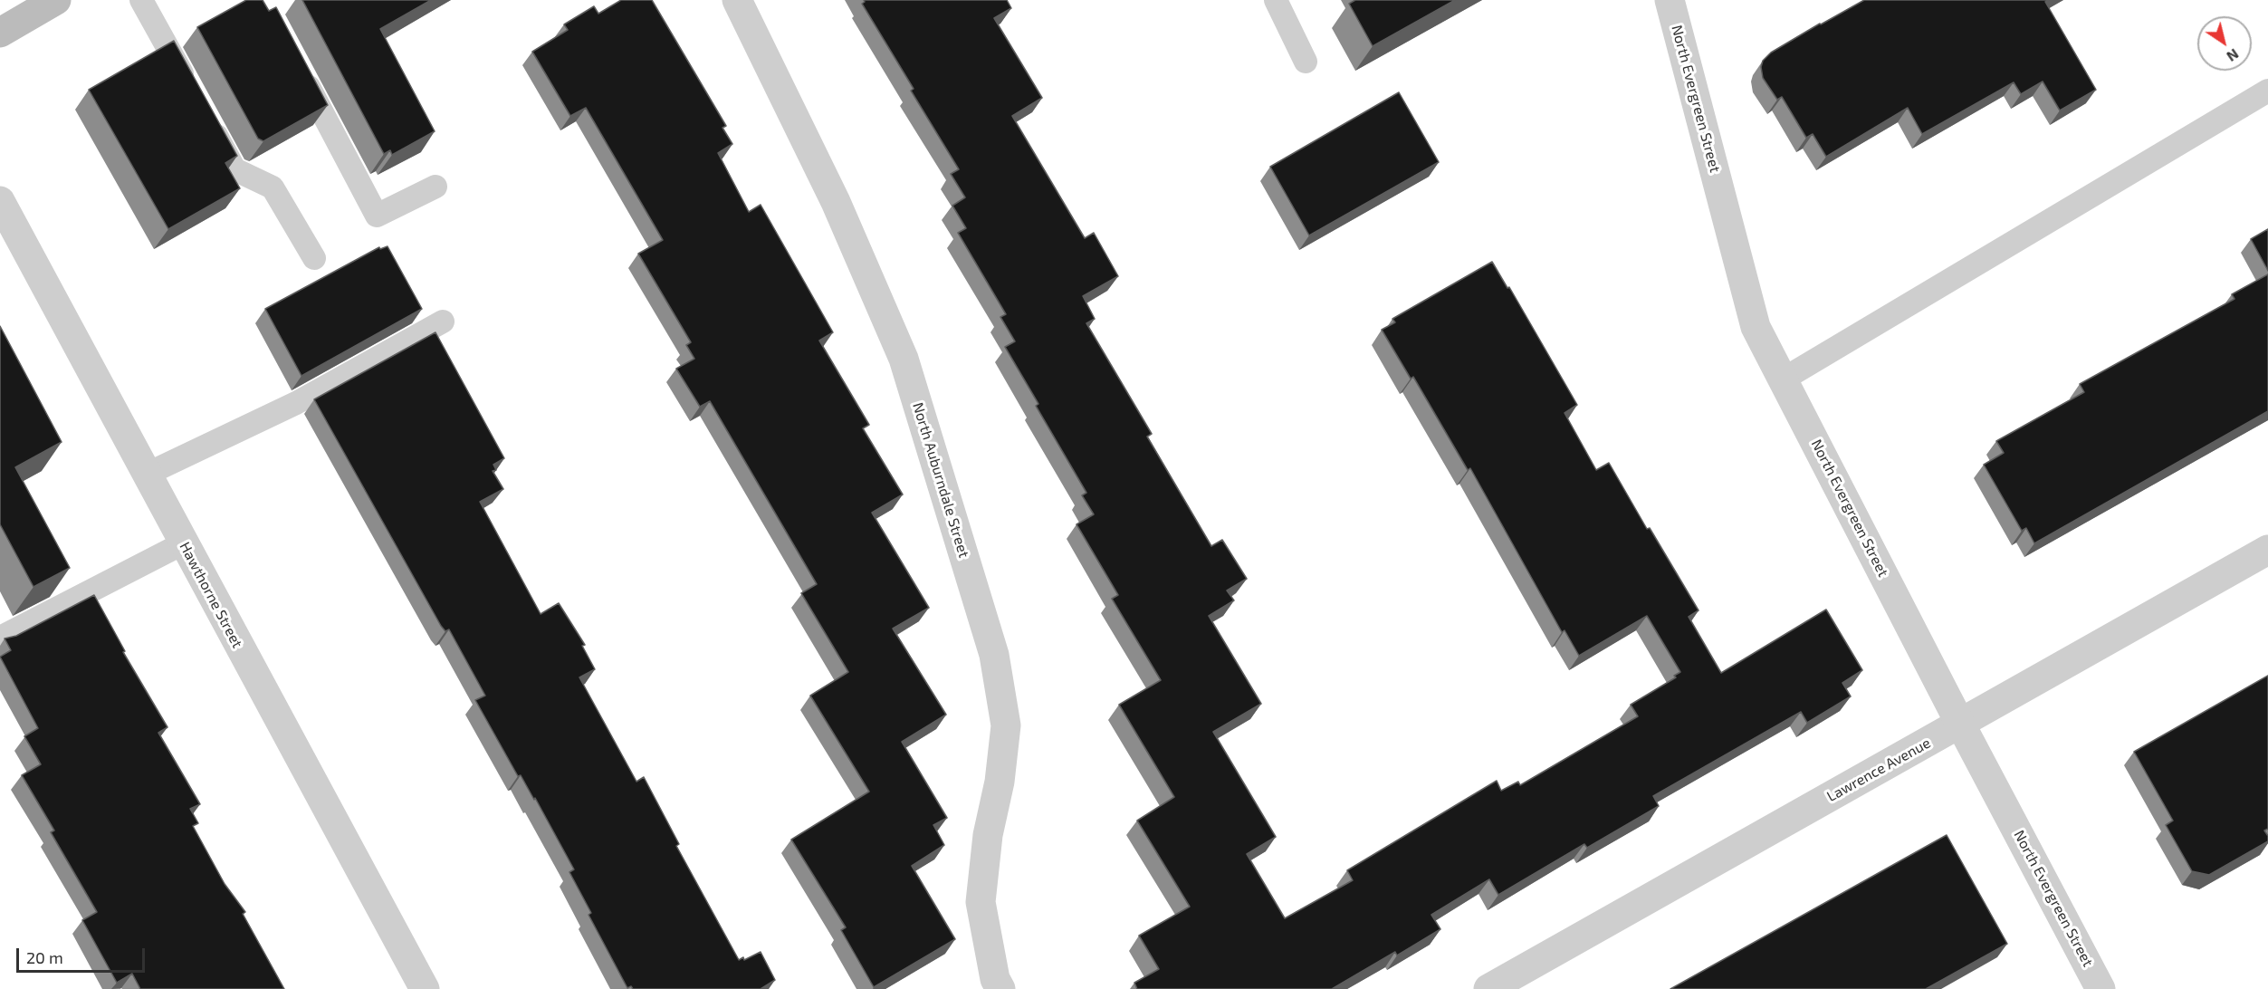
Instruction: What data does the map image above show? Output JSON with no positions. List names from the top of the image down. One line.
{"streets":{"street":["North Evergreen Street","North Auburndale Street","Hawthorne Street","Lawrence Avenue"]},"crossings":[["North Evergreen Street","Lawrence Avenue"]],"scale_bar":"20 m","north":"bottom right"}
